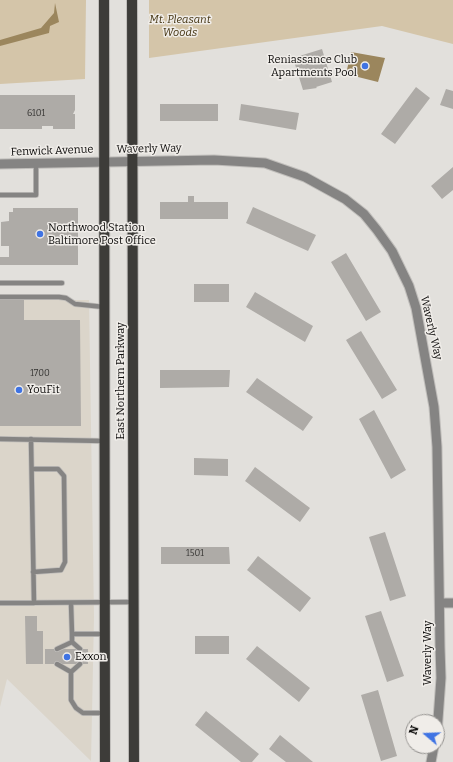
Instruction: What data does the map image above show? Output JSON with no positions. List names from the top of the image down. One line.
{"streets":{"main road":["East Northern Parkway"],"street":["Waverly Way","Fenwick Avenue"]},"crossings":[["Waverly Way","Fenwick Avenue"],["Waverly Way","East Northern Parkway"],["Fenwick Avenue","East Northern Parkway"]],"parks":["Mt. Pleasant Woods"],"places":["Reniassance Club Apartments Pool","Northwood Station Baltimore Post Office","YouFit","Exxon"],"house_numbers":["6101","1700","1501"],"north":"left"}
